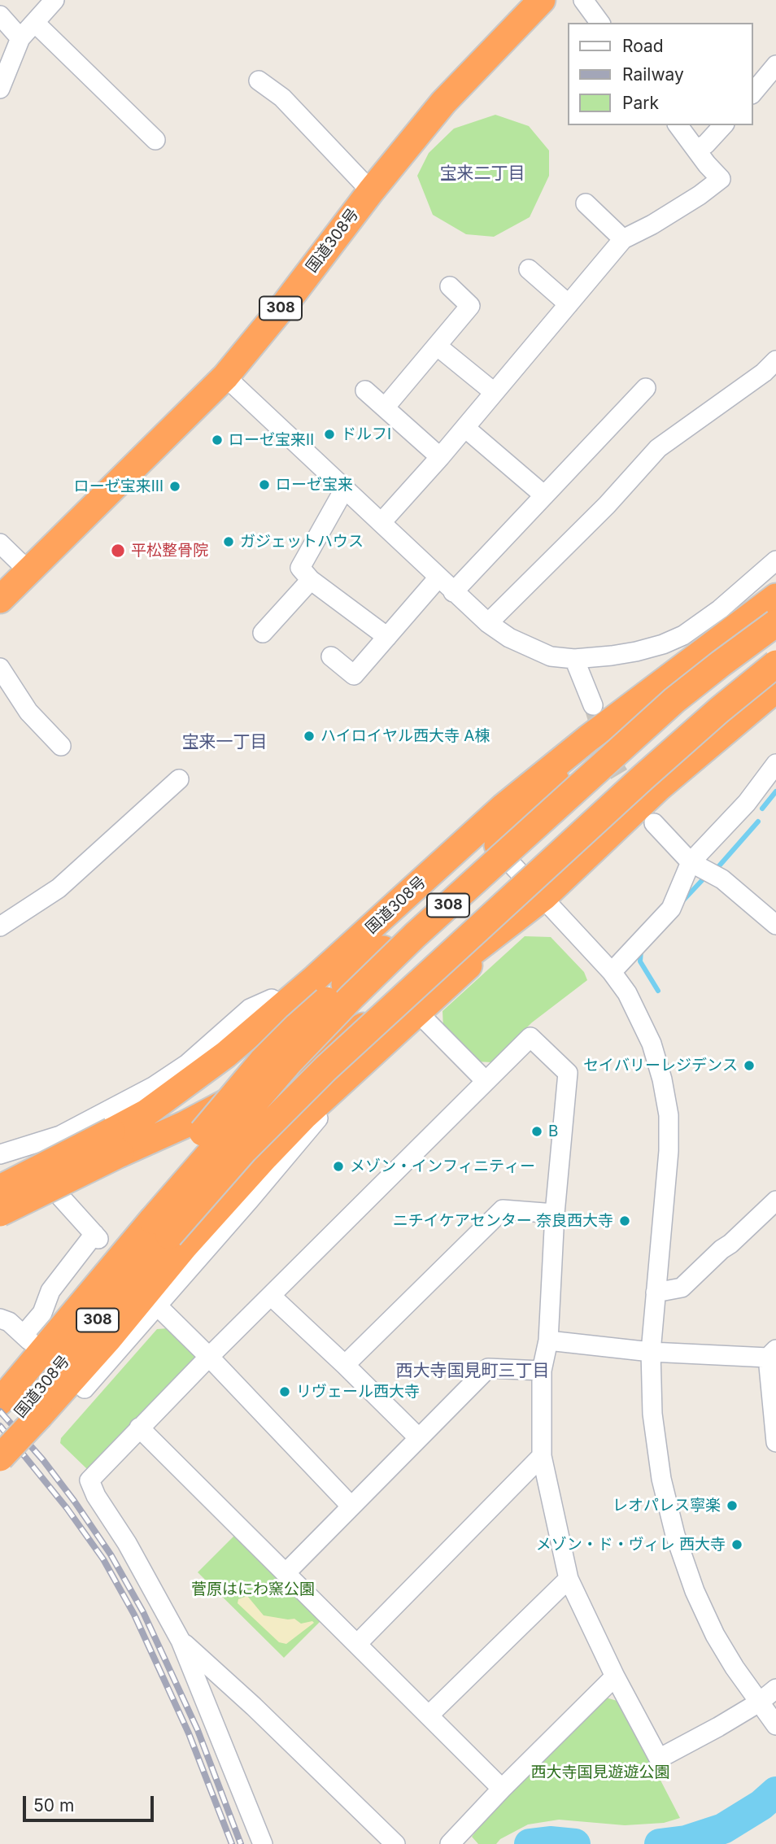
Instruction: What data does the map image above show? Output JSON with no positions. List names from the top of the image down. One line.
{"streets":{"highway":["国道308号","308"]},"crossings":[["国道308号","308"]],"districts":["宝来二丁目","宝来一丁目","西大寺国見町三丁目"],"parks":["菅原はにわ窯公園","西大寺国見遊遊公園"],"places":["ドルフⅠ","ローゼ宝来Ⅱ","ローゼ宝来","ローゼ宝来Ⅲ","ガジェットハウス","平松整骨院","ハイロイヤル西大寺 A棟","セイバリーレジデンス","B","メゾン・インフィニティー","ニチイケアセンター 奈良西大寺","リヴェール西大寺","レオパレス寧楽","メゾン・ド・ヴィレ 西大寺"],"legend":["Road","Railway","Park"],"scale_bar":"50 m"}
